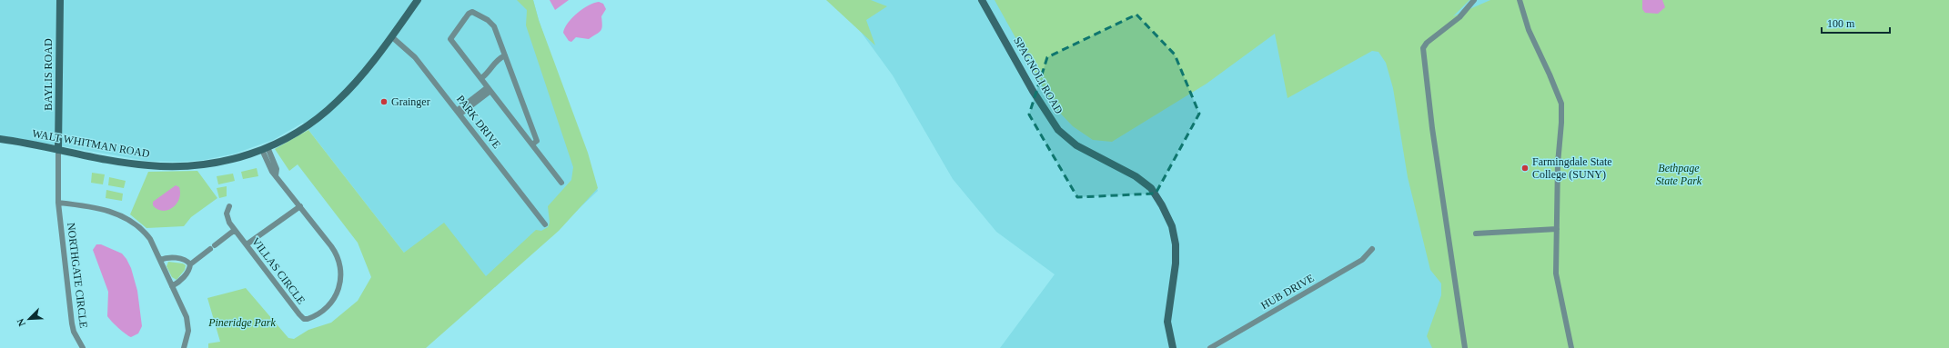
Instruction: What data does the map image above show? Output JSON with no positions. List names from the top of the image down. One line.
{"streets":{"main road":["BAYLIS ROAD","SPAGNOLI ROAD","WALT WHITMAN ROAD"],"street":["PARK DRIVE","VILLAS CIRCLE","NORTHGATE CIRCLE","HUB DRIVE"]},"crossings":[["BAYLIS ROAD","WALT WHITMAN ROAD"],["BAYLIS ROAD","NORTHGATE CIRCLE"],["PARK DRIVE","WALT WHITMAN ROAD"],["WALT WHITMAN ROAD","VILLAS CIRCLE"],["WALT WHITMAN ROAD","NORTHGATE CIRCLE"]],"parks":["Bethpage State Park","Pineridge Park"],"places":["Grainger","Farmingdale State College (SUNY)"],"scale_bar":"100 m","north":"bottom left"}
